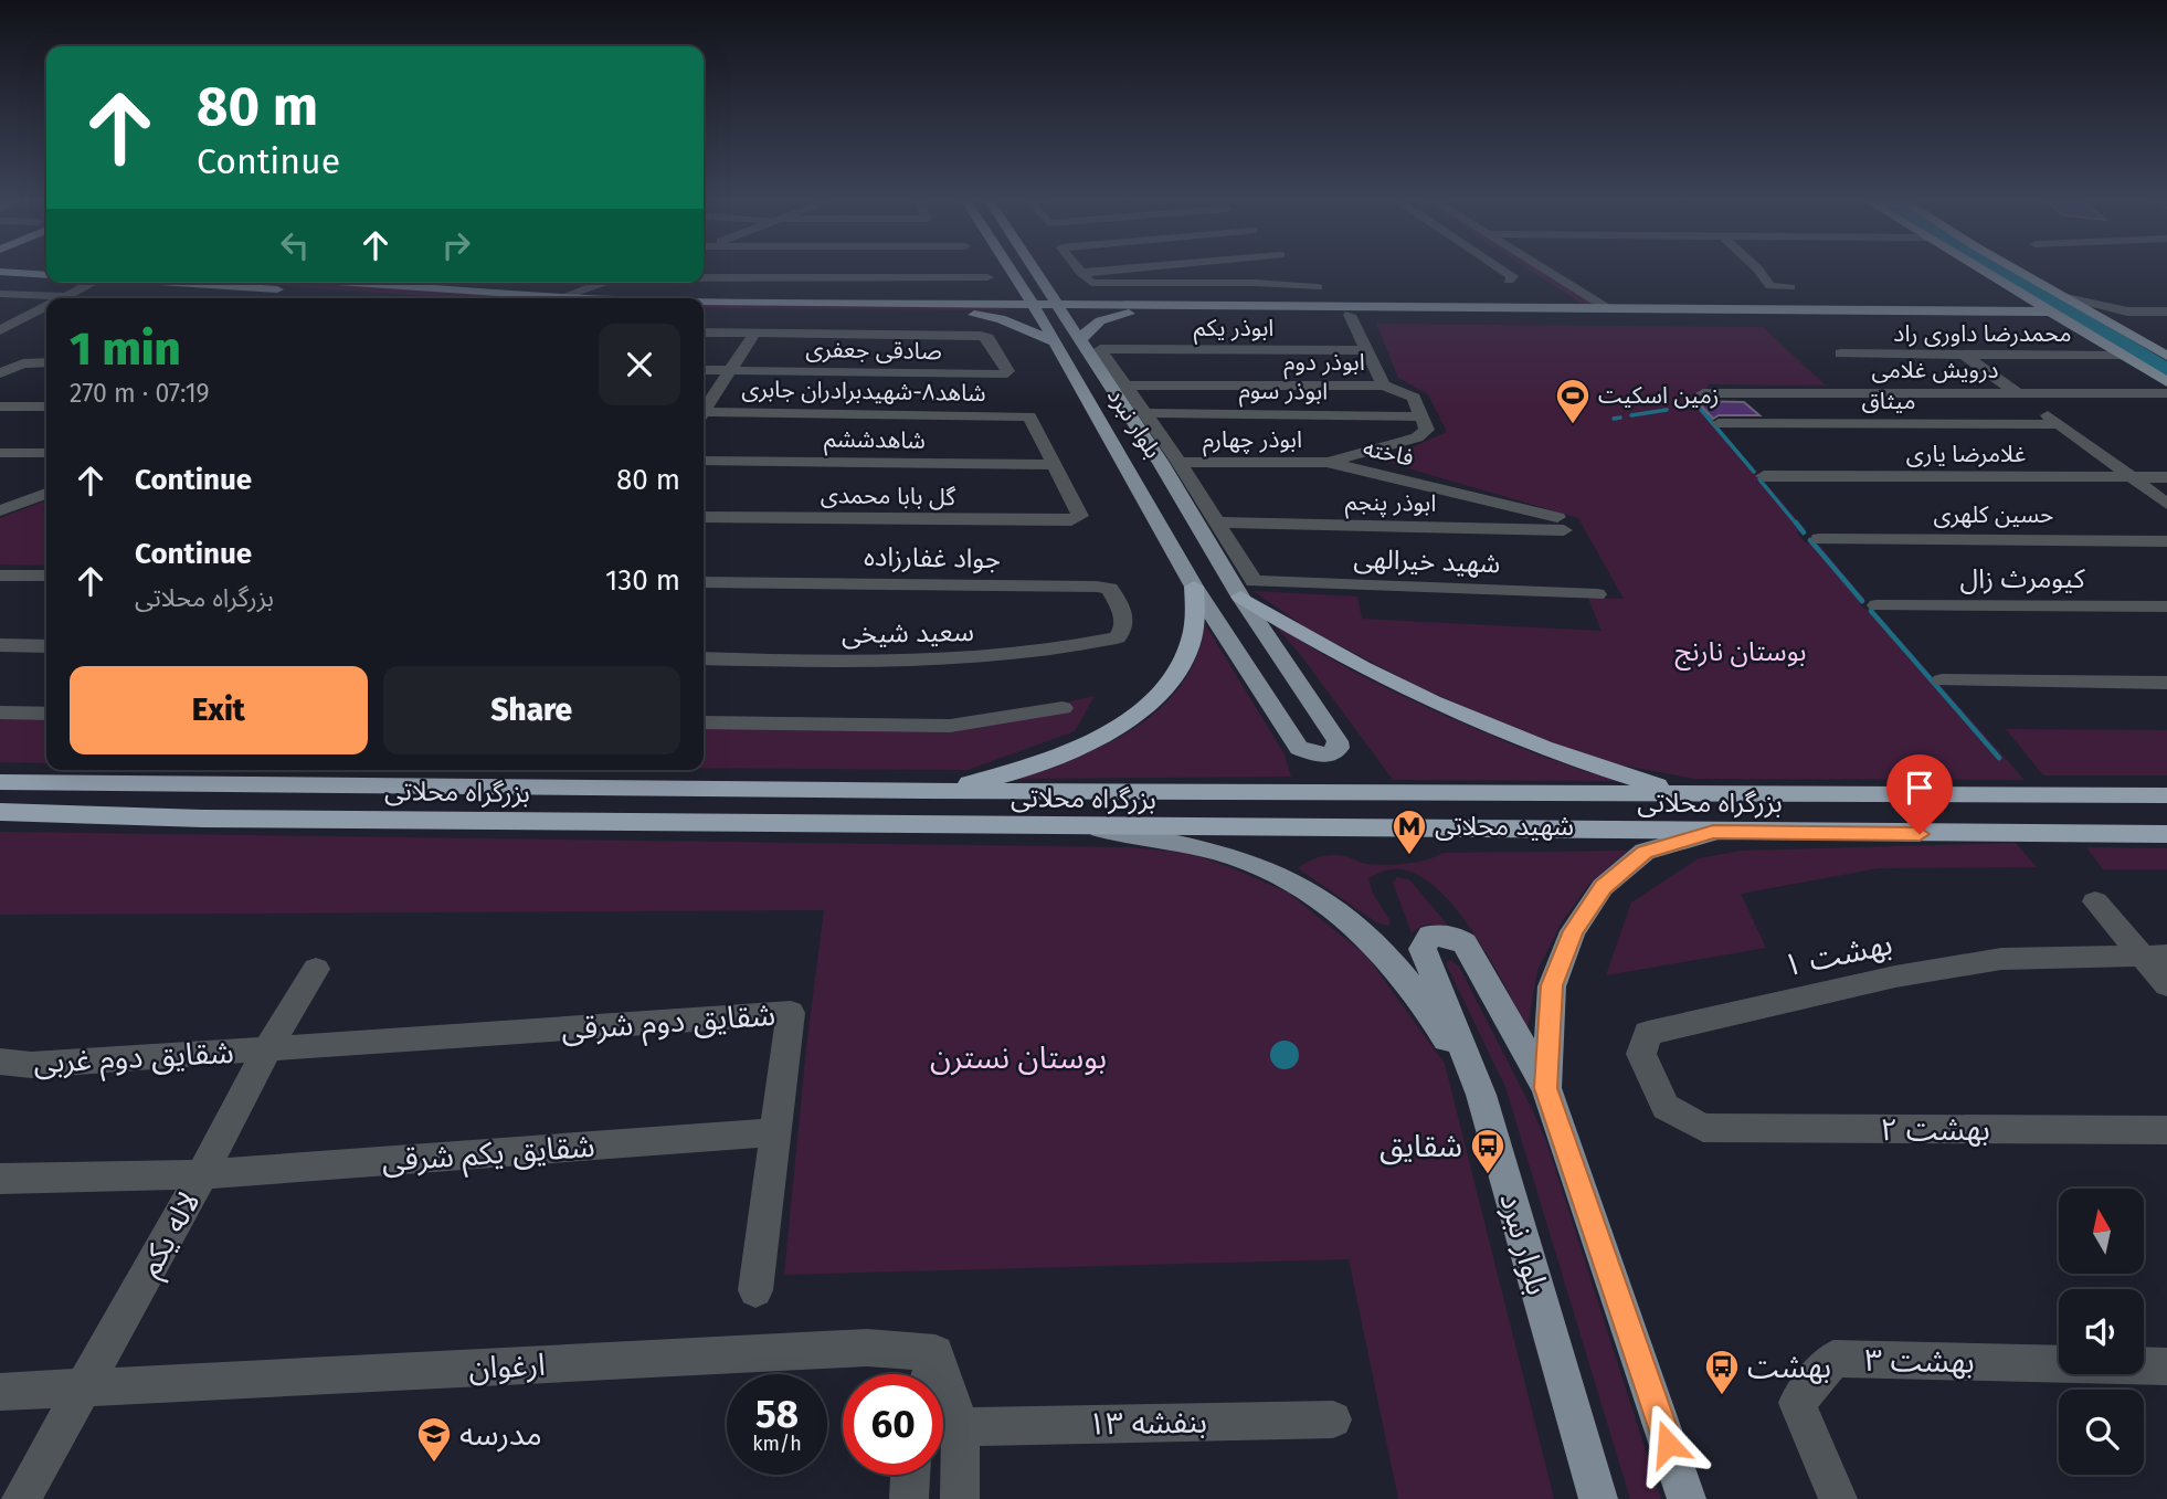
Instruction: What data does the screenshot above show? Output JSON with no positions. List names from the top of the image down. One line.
{"streets":{"highway":["بزرگراه محلاتی"],"main road":["بلوار نبرد"],"street":["ابوذر یکم","محمدرضا داوری راد","صادقی جعفری","ابوذر دوم","درویش غلامی","شاهد۸-شهیدبرادران جابری","ابوذر سوم","میثاق","شاهدششم","ابوذر چهارم","فاخته","غلامرضا یاری","گل بابا محمدی","ابوذر پنجم","حسین کلهری","جواد غفارزاده","شهید خیرالهی","کیومرث زال","سعید شیخی","بهشت ۱","شقایق دوم شرقی","شقایق دوم غربی","بهشت ۲","شقایق یکم شرقی","لاله یکم","بهشت ۳","ارغوان","بنفشه ۱۳"]},"crossings":[["ابوذر یکم","ابوذر دوم"],["شاهد۸-شهیدبرادران جابری","شاهدششم"],["شاهد۸-شهیدبرادران جابری","گل بابا محمدی"],["ابوذر سوم","فاخته"],["بلوار نبرد","شهید خیرالهی"],["شاهدششم","گل بابا محمدی"],["ابوذر چهارم","فاخته"],["فاخته","ابوذر پنجم"],["جواد غفارزاده","سعید شیخی"],["بهشت ۱","بهشت ۲"],["شقایق دوم شرقی","شقایق دوم غربی"],["شقایق دوم شرقی","شقایق یکم شرقی"],["شقایق دوم شرقی","لاله یکم"],["شقایق دوم غربی","لاله یکم"],["شقایق یکم شرقی","لاله یکم"],["لاله یکم","ارغوان"]],"parks":["بوستان نارنج","بوستان نسترن"],"places":{"sports":["زمین اسکیت"],"metro station":["شهید محلاتی"],"bus stop":["شقایق","بهشت"],"school or university":["مدرسه"]},"north":"top","page":{"turn":["80 m","Continue"],"heading":["1 min","270 m · 07:19"],"list":[{"name":"Continue","value":"80 m"},{"name":"Continue","note":"بزرگراه محلاتی","value":"130 m"}],"buttons":["Exit","Share"],"speed":"58 km/h","limit":"60"}}
